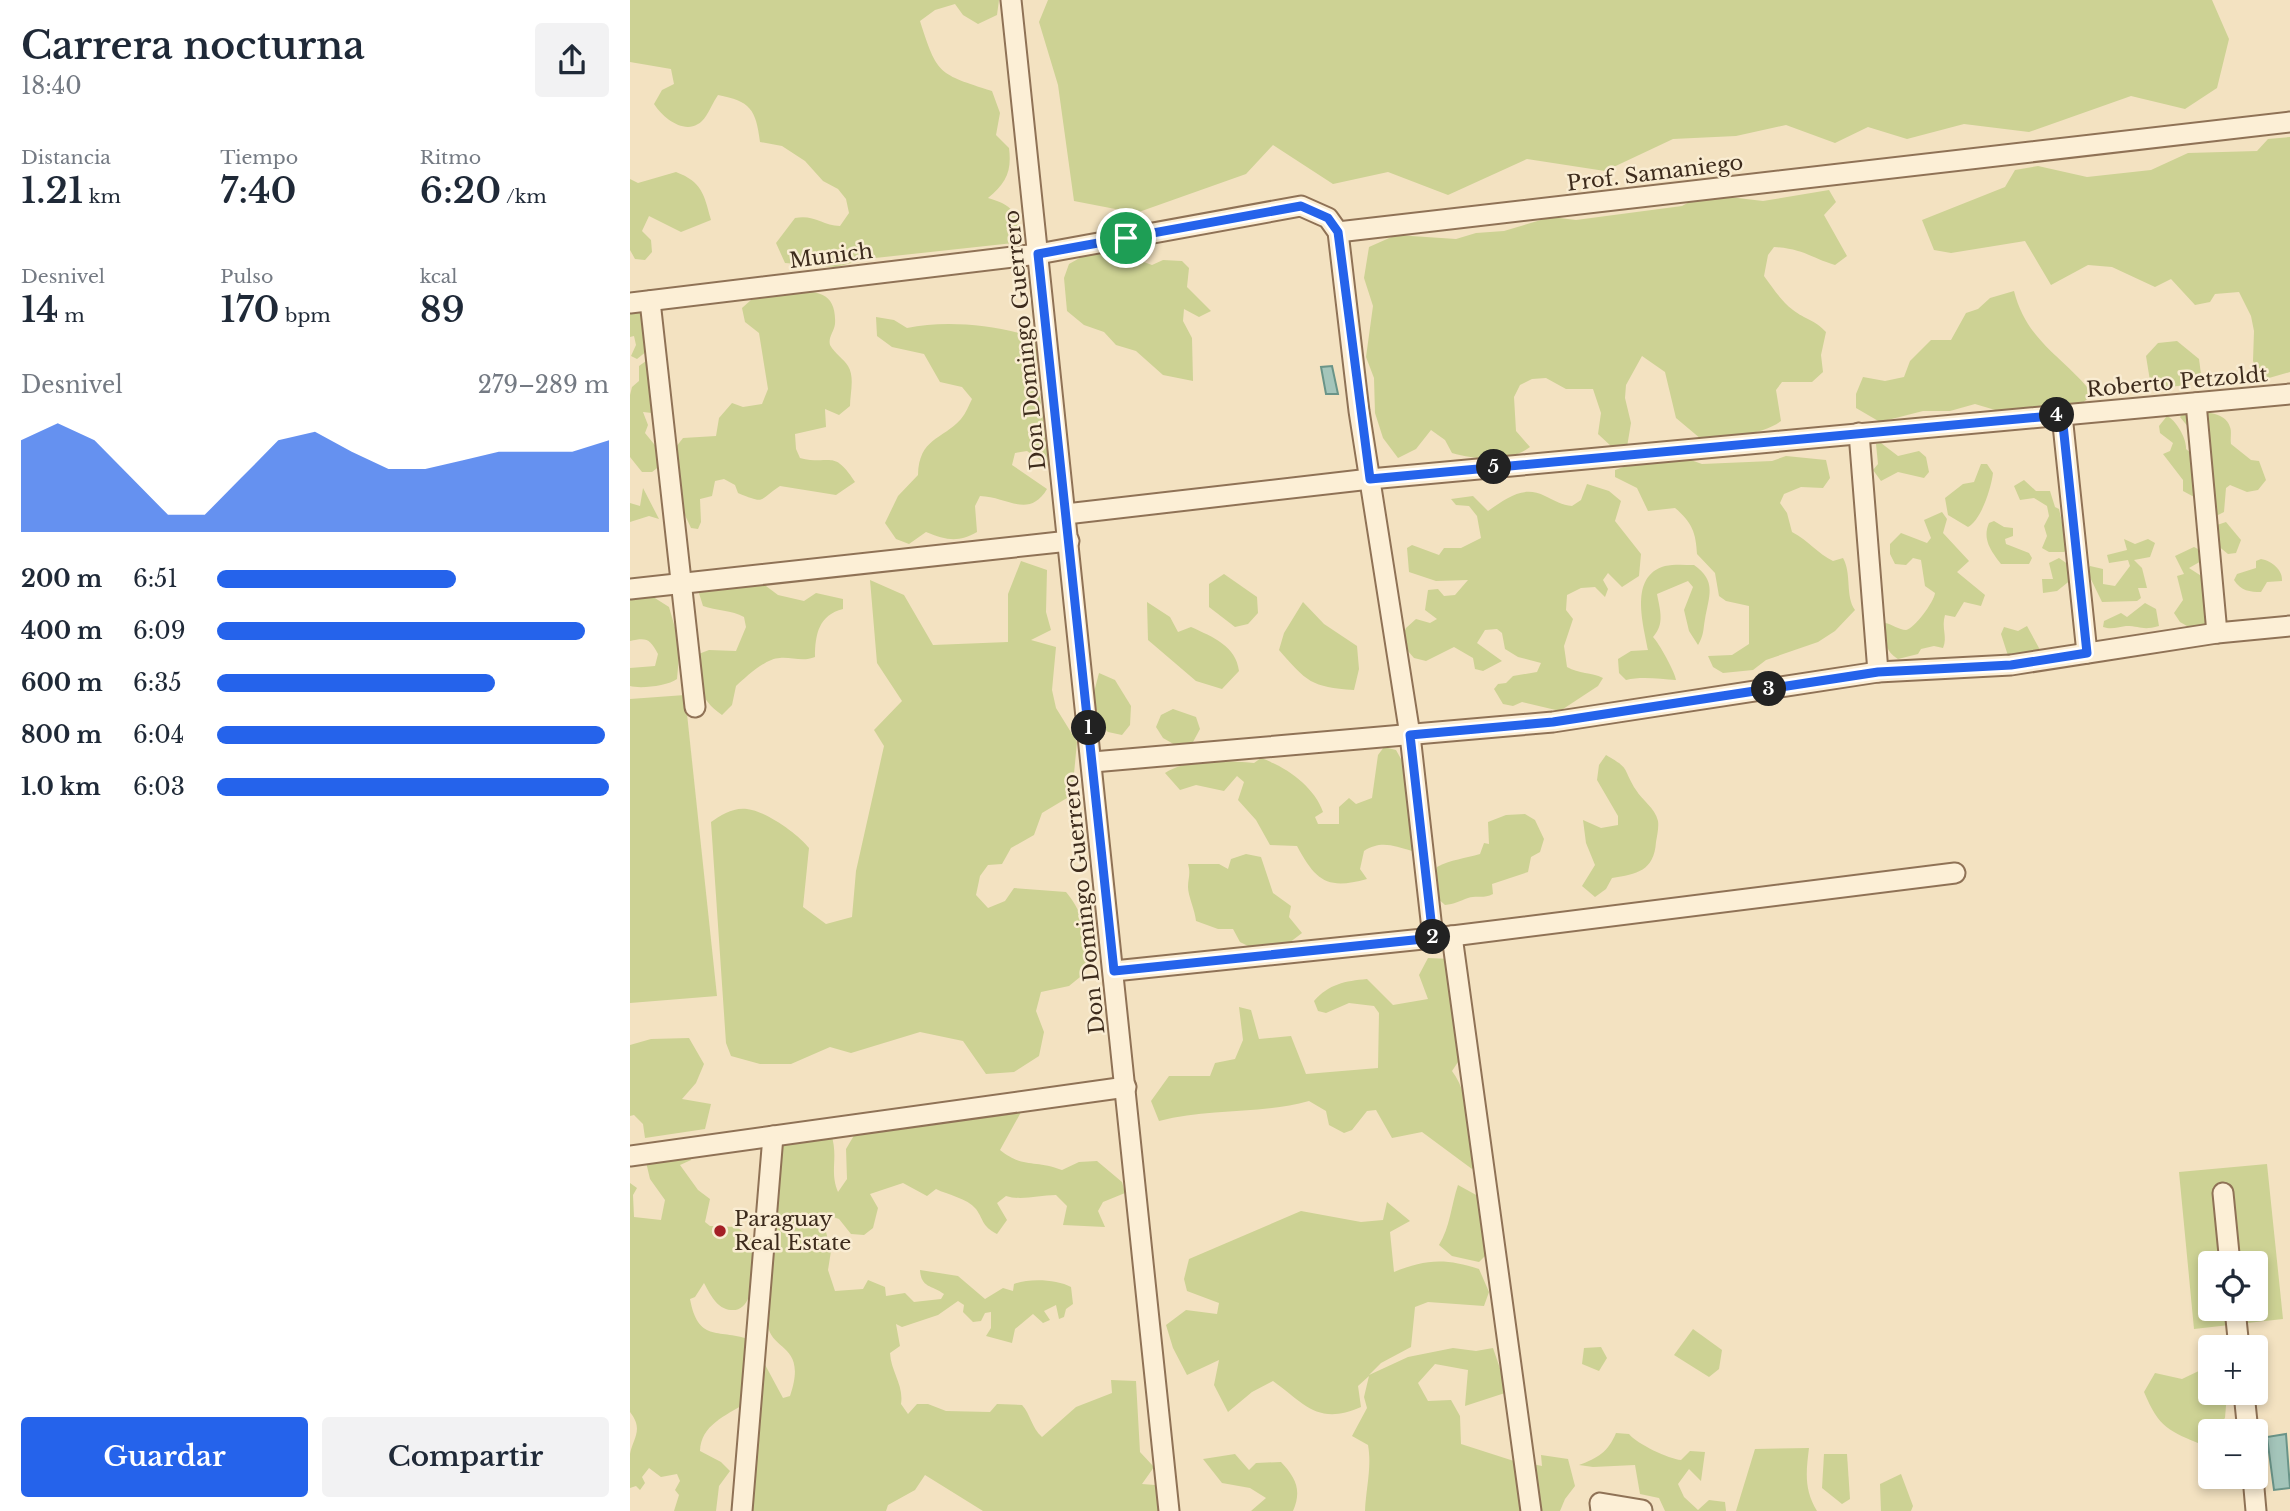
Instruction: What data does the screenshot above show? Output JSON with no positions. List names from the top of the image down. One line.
{"streets":{"street":["Prof. Samaniego","Munich","Don Domingo Guerrero","Roberto Petzoldt"]},"crossings":[["Munich","Don Domingo Guerrero"],["Don Domingo Guerrero","Roberto Petzoldt"]],"places":["Paraguay Real Estate"],"page":{"heading":["Carrera nocturna","18:40"],"stats":[["Distancia","1.21 km"],["Tiempo","7:40"],["Ritmo","6:20 /km"],["Desnivel","14 m"],["Pulso","170 bpm"],["kcal","89"]],"chart":["Desnivel","279–289 m"],"pins":["4","5","3","1","2"],"list":[{"name":"200 m","note":"6:51"},{"name":"400 m","note":"6:09"},{"name":"600 m","note":"6:35"},{"name":"800 m","note":"6:04"},{"name":"1.0 km","note":"6:03"}],"map_buttons":["+","−"],"buttons":["Guardar","Compartir"]}}
